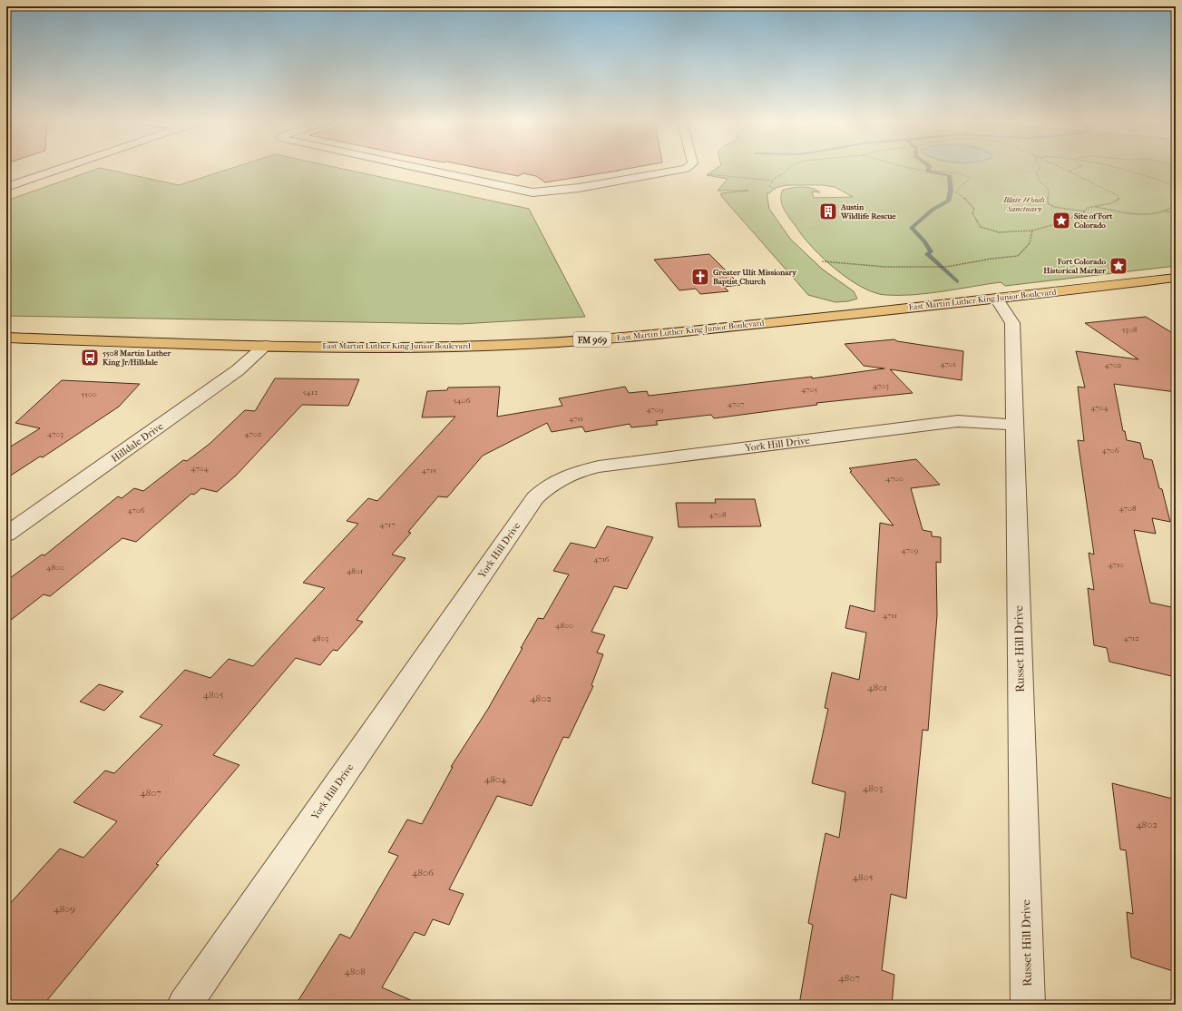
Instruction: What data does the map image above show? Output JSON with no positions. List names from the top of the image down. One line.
{"streets":{"main road":["East Martin Luther King Junior Boulevard","FM 969"],"street":["Hilldale Drive","York Hill Drive","Russet Hill Drive"]},"crossings":[["East Martin Luther King Junior Boulevard","Hilldale Drive"],["East Martin Luther King Junior Boulevard","Russet Hill Drive"],["York Hill Drive","Russet Hill Drive"]],"parks":["Blair Woods Sanctuary"],"places":{"building":["Austin Wildlife Rescue"],"place":["Site of Fort Colorado","Fort Colorado Historical Marker"],"church":["Greater Ulit Missionary Baptist Church"],"bus stop":["5508 Martin Luther King Jr/Hilldale"]},"house_numbers":["5308","4701","4702","4703","4705","5412","5500","5406","4707","4704","4709","4711","4703","4702","4706","4704","4715","4700","4708","4706","4708","4717","4709","4716","4710","4800","4801","4711","4800","4803","4712","4801","4805","4802","4804","4803","4807","4802","4806","4805","4809","4808","4807"]}
